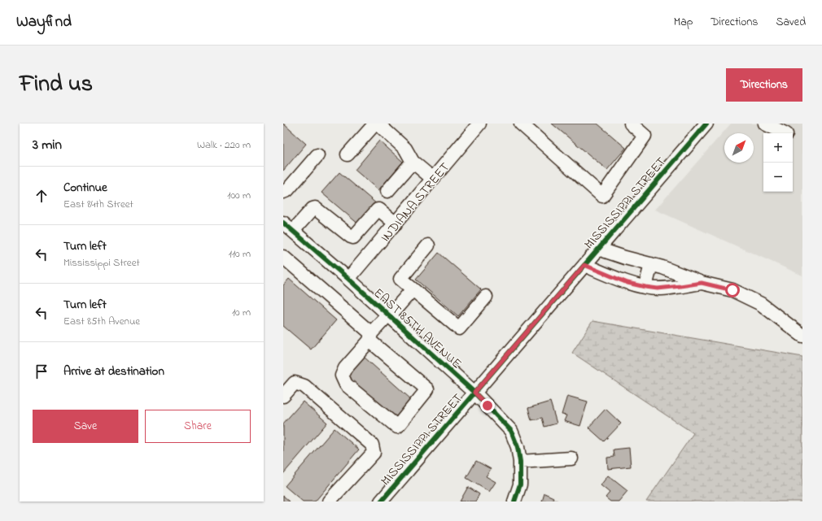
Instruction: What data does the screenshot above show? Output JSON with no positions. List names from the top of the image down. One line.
{"streets":{"street":["INDIANA STREET","MISSISSIPPI STREET","EAST 85TH AVENUE"]},"crossings":[["INDIANA STREET","EAST 85TH AVENUE"],["MISSISSIPPI STREET","EAST 85TH AVENUE"]],"north":"top right","page":{"header":"Wayfind","nav":["Map","Directions","Saved"],"title":"Find us","buttons":["Directions",["Save","Share"]],"heading":["3 min","Walk · 220 m"],"map_buttons":["+","−"],"list":[["Continue","East 84th Street","100 m"],["Turn left","Mississippi Street","110 m"],["Turn left","East 85th Avenue","10 m"],"Arrive at destination"]}}
